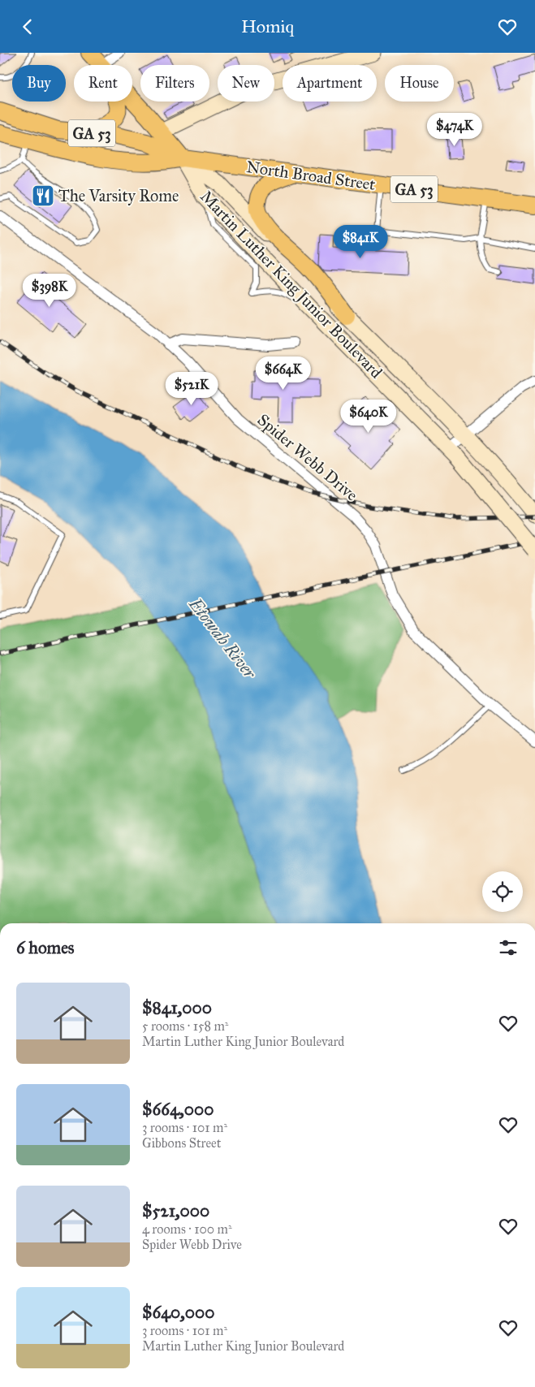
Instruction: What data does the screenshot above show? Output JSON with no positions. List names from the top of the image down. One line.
{"streets":{"main road":["GA 53","North Broad Street","Martin Luther King Junior Boulevard"],"street":["Spider Webb Drive"]},"crossings":[["GA 53","North Broad Street"],["GA 53","Martin Luther King Junior Boulevard"],["North Broad Street","Martin Luther King Junior Boulevard"]],"water":["Etowah River"],"places":{"restaurant":["The Varsity Rome"]},"page":{"header":"Homiq","chip":["Buy","Rent","Filters","New","Apartment","House"],"price":["$474K","$841K","$398K","$664K","$521K","$640K"],"heading":"6 homes","list":[{"name":"$841,000","note":"5 rooms · 158 m² · Martin Luther King Junior Boulevard"},{"name":"$664,000","note":"3 rooms · 101 m² · Gibbons Street"},{"name":"$521,000","note":"4 rooms · 100 m² · Spider Webb Drive"},{"name":"$640,000","note":"3 rooms · 101 m² · Martin Luther King Junior Boulevard"}]}}
